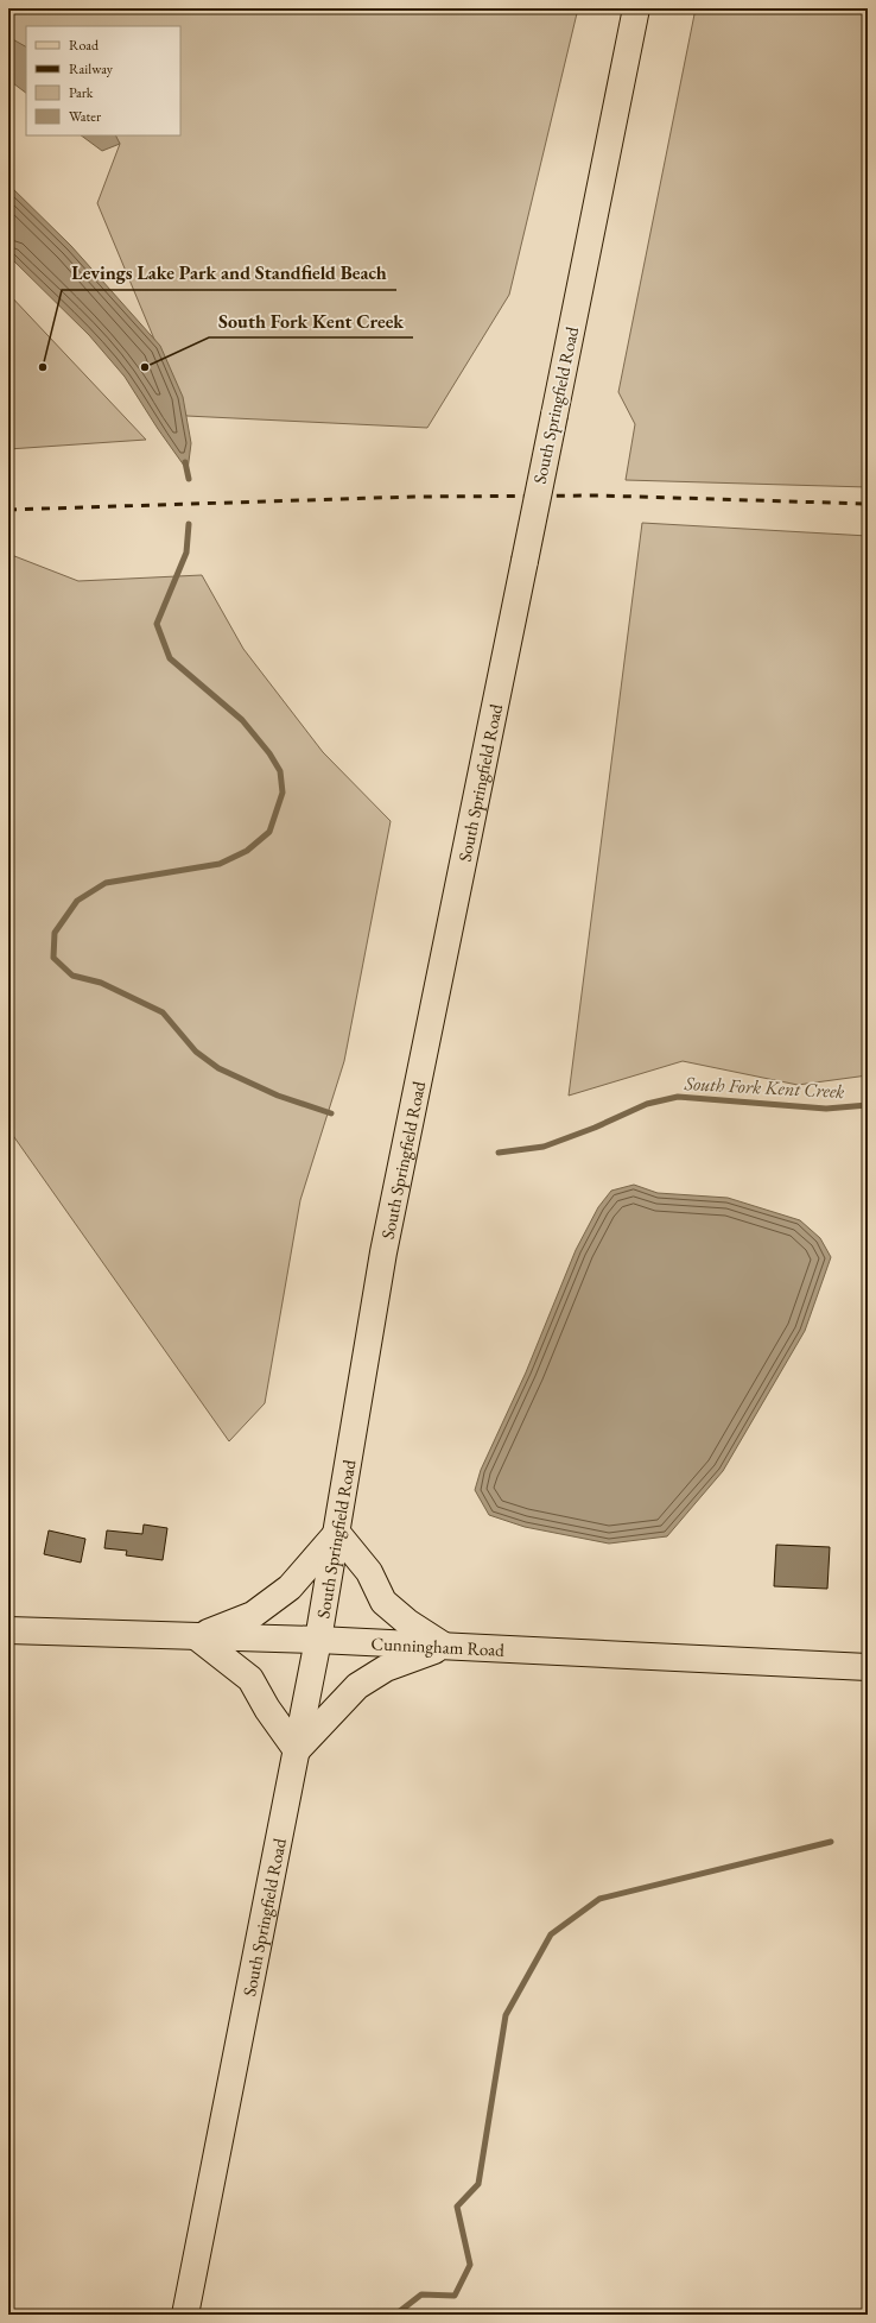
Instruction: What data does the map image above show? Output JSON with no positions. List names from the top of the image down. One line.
{"streets":{"main road":["South Springfield Road","Cunningham Road"]},"crossings":[["South Springfield Road","Cunningham Road"]],"water":["South Fork Kent Creek"],"places":["Levings Lake Park and Standfield Beach","South Fork Kent Creek"],"legend":["Road","Railway","Park","Water"]}
